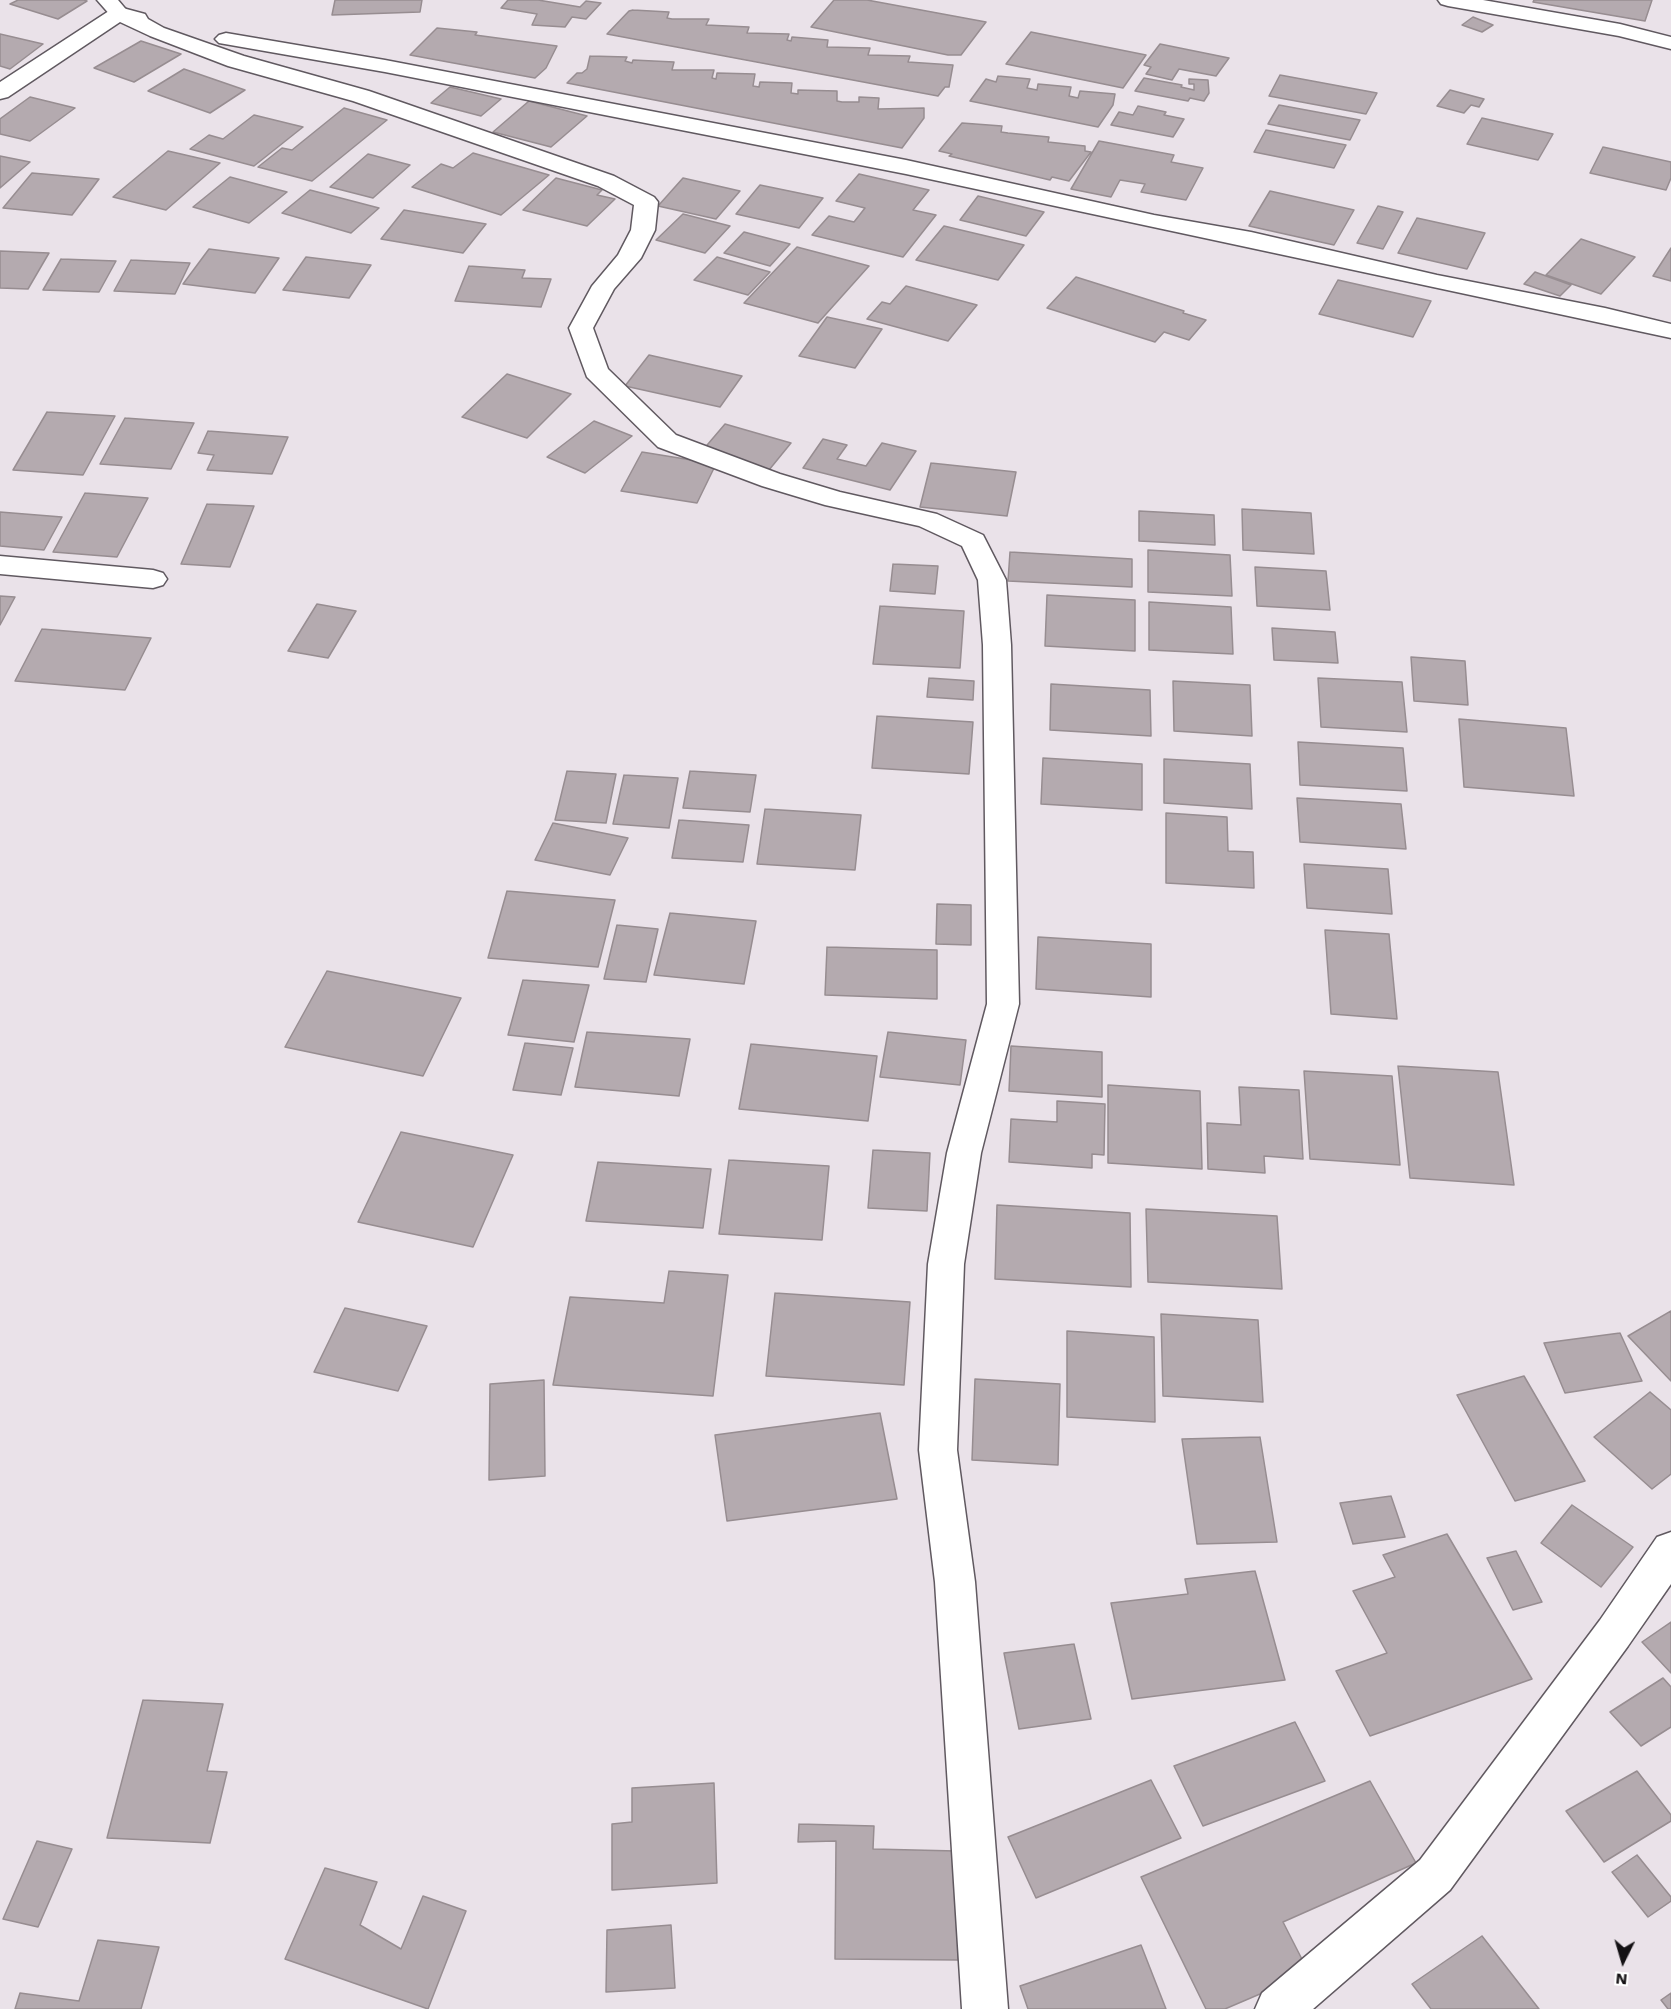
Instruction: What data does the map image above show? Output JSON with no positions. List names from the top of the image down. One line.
{"north":"bottom"}
